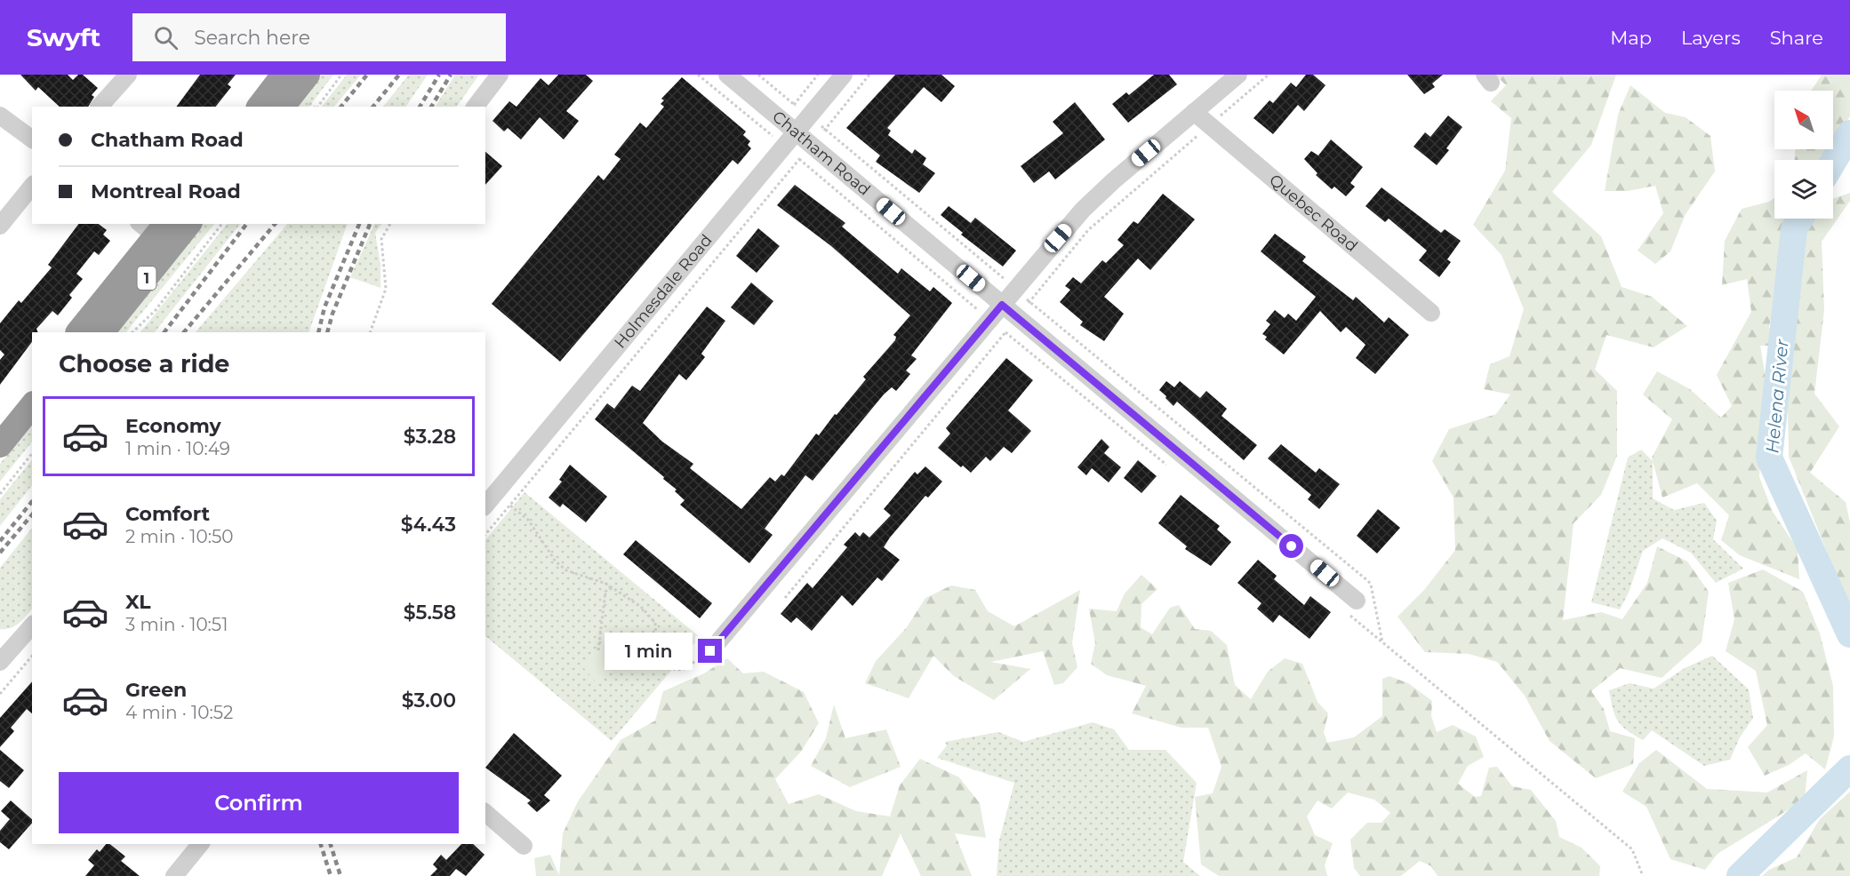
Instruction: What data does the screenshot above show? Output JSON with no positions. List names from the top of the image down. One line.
{"streets":{"highway":["1"],"street":["Chatham Road","Quebec Road","Holmesdale Road"]},"crossings":[["Chatham Road","Holmesdale Road"]],"water":["Helena River"],"north":"top left","page":{"header":"Swyft","search":"Search here","nav":["Map","Layers","Share"],"banner":["Chatham Road","Montreal Road"],"heading":"Choose a ride","list":[{"name":"Economy","note":"1 min · 10:49","value":"$3.28"},{"name":"Comfort","note":"2 min · 10:50","value":"$4.43"},{"name":"XL","note":"3 min · 10:51","value":"$5.58"},{"name":"Green","note":"4 min · 10:52","value":"$3.00"}],"bubble":"1 min","buttons":"Confirm"}}
